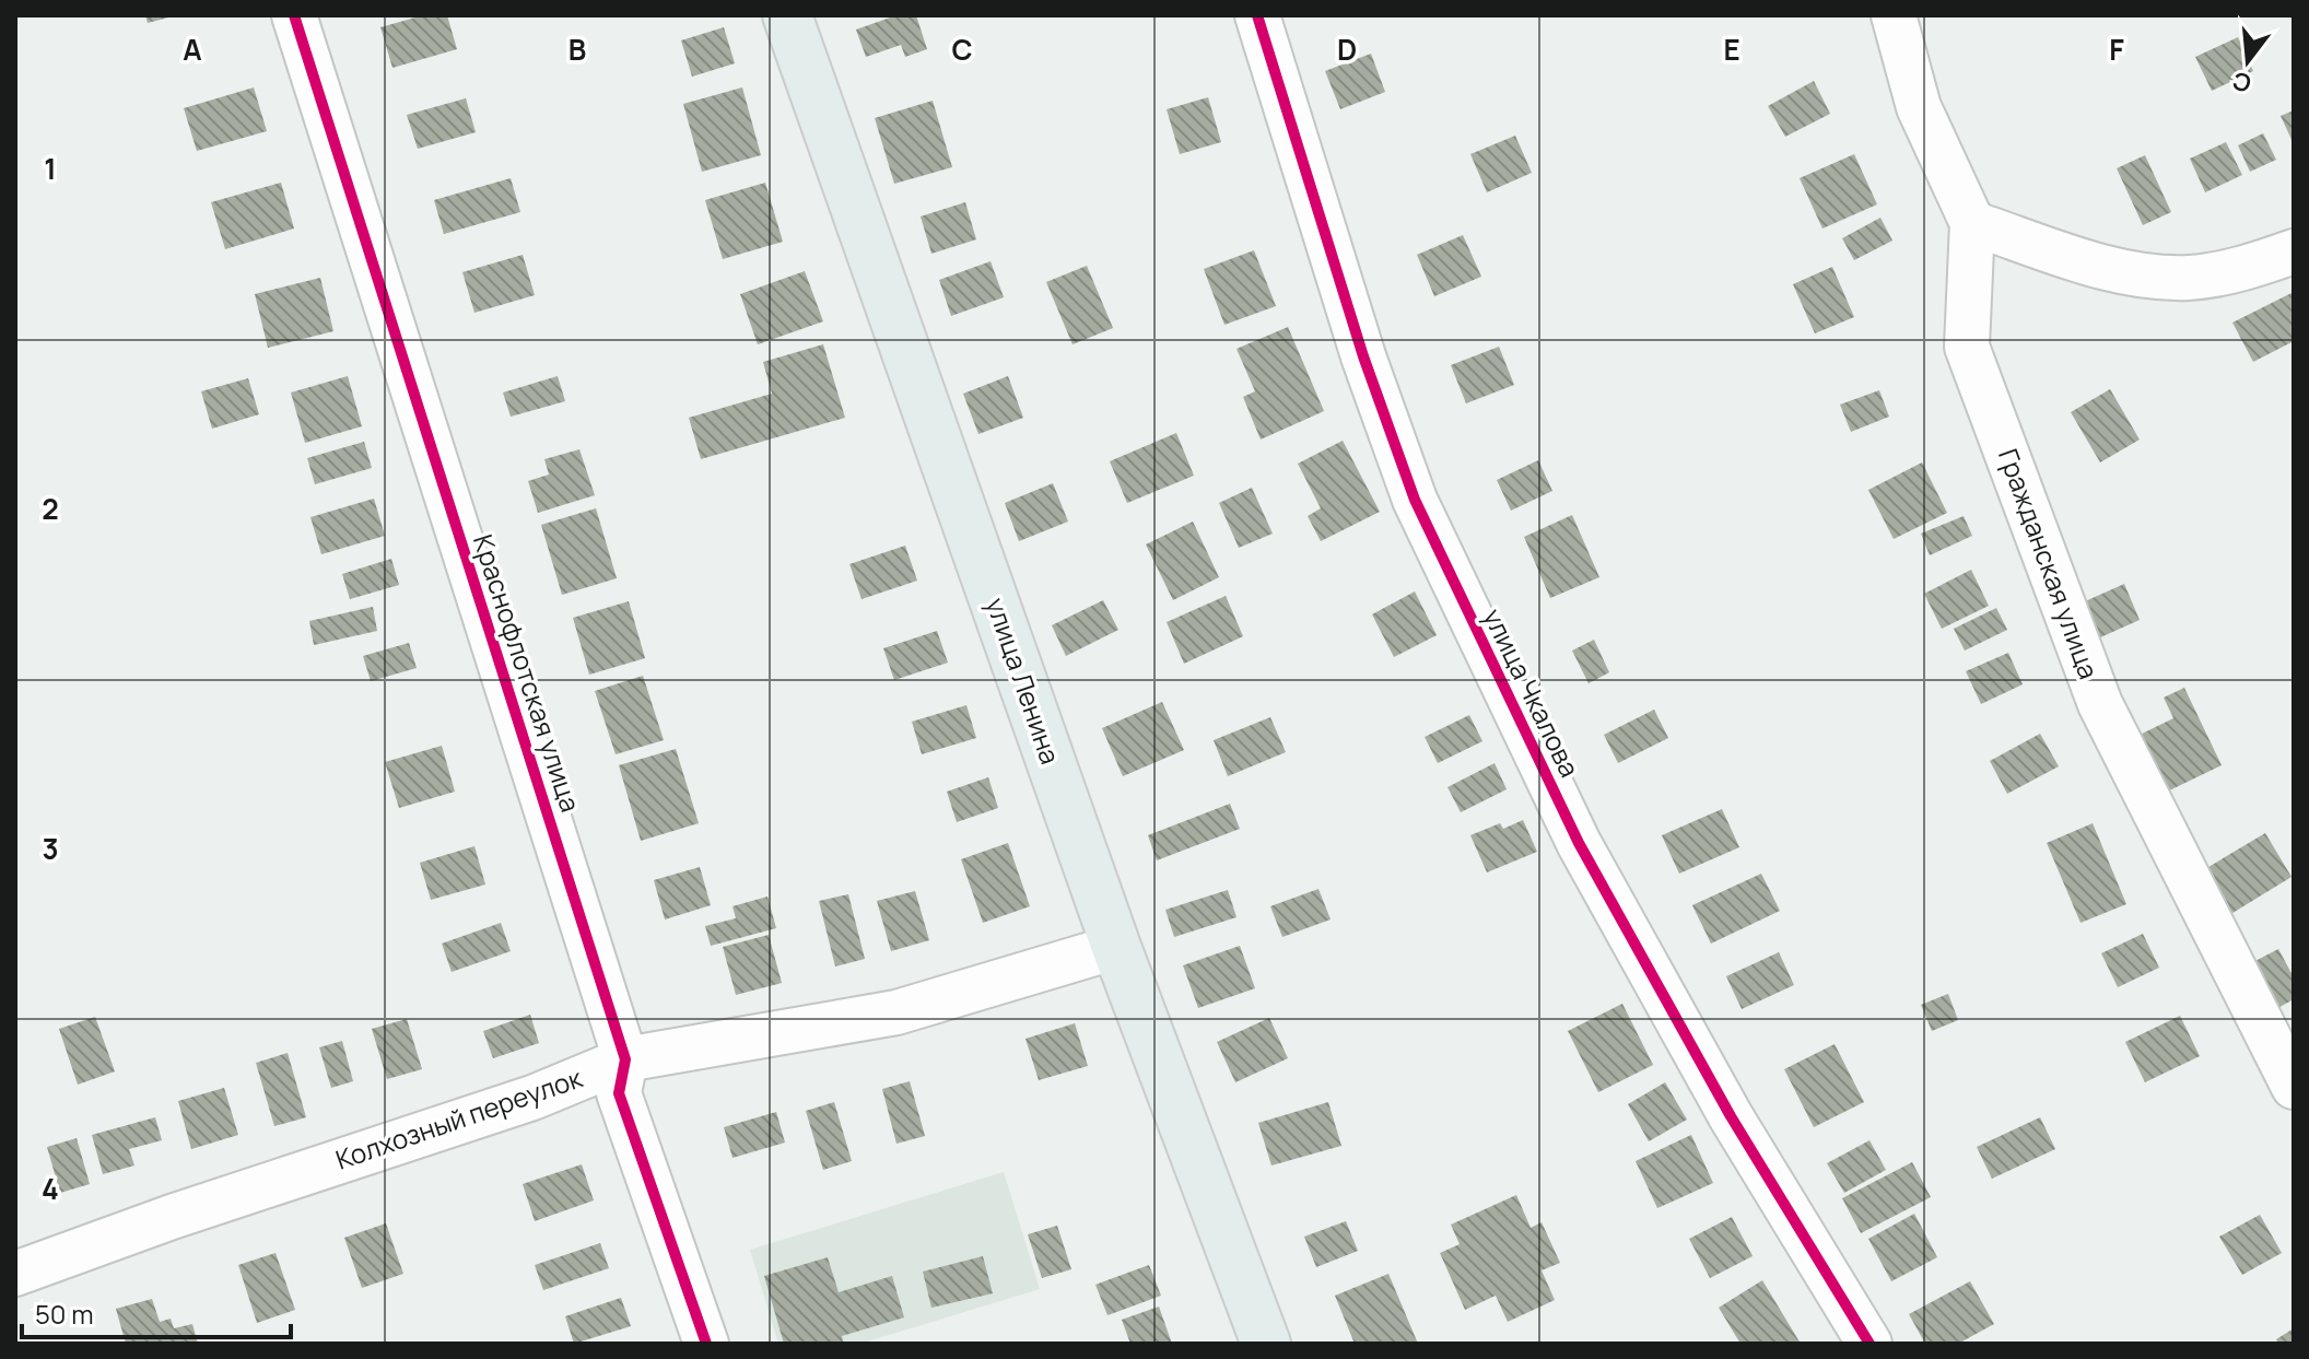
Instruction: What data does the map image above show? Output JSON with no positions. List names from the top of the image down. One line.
{"streets":{"main road":["улица Ленина"],"street":["Гражданская улица","Краснофлотская улица","улица Чкалова","Колхозный переулок"]},"crossings":[["Краснофлотская улица","Колхозный переулок"],["улица Ленина","Колхозный переулок"]],"scale_bar":"50 m","north":"bottom","grid":{"columns":["A","B","C","D","E","F"],"rows":["1","2","3","4"]}}
